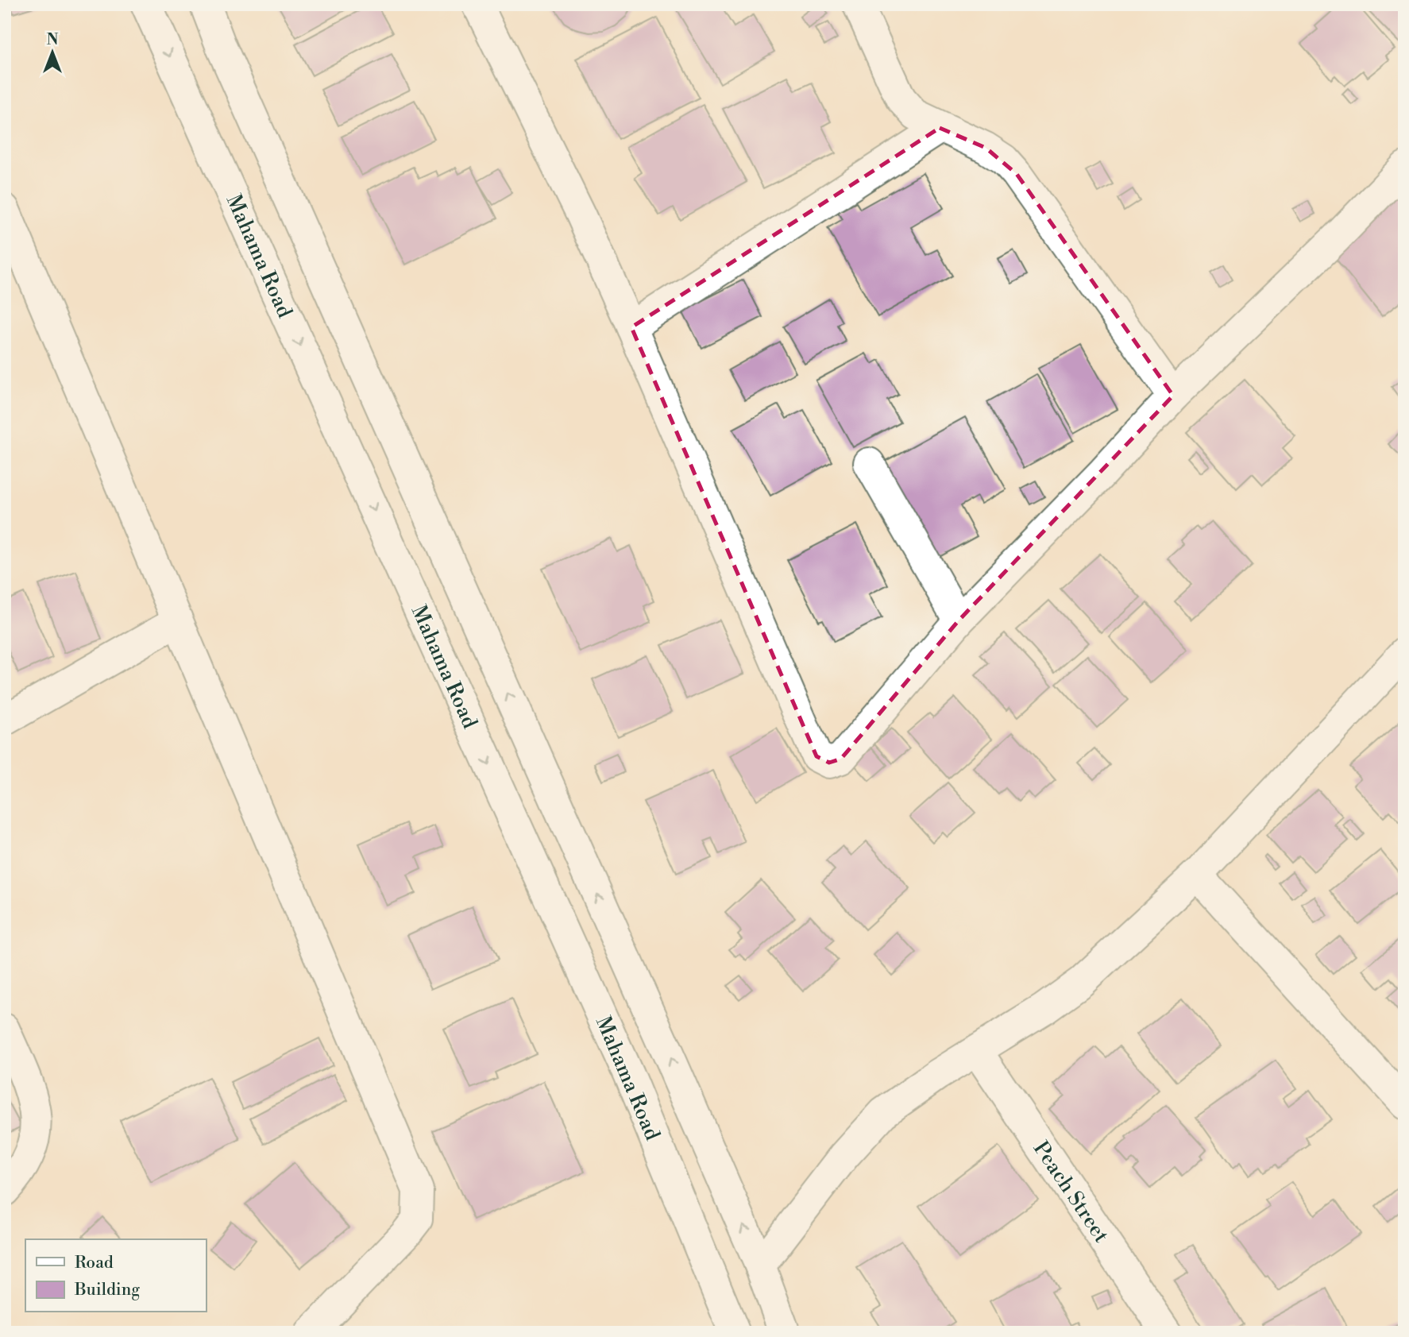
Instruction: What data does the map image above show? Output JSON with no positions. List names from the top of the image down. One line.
{"streets":{"street":["Mahama Road","Peach Street"]},"legend":["Road","Building"],"north":"top"}
